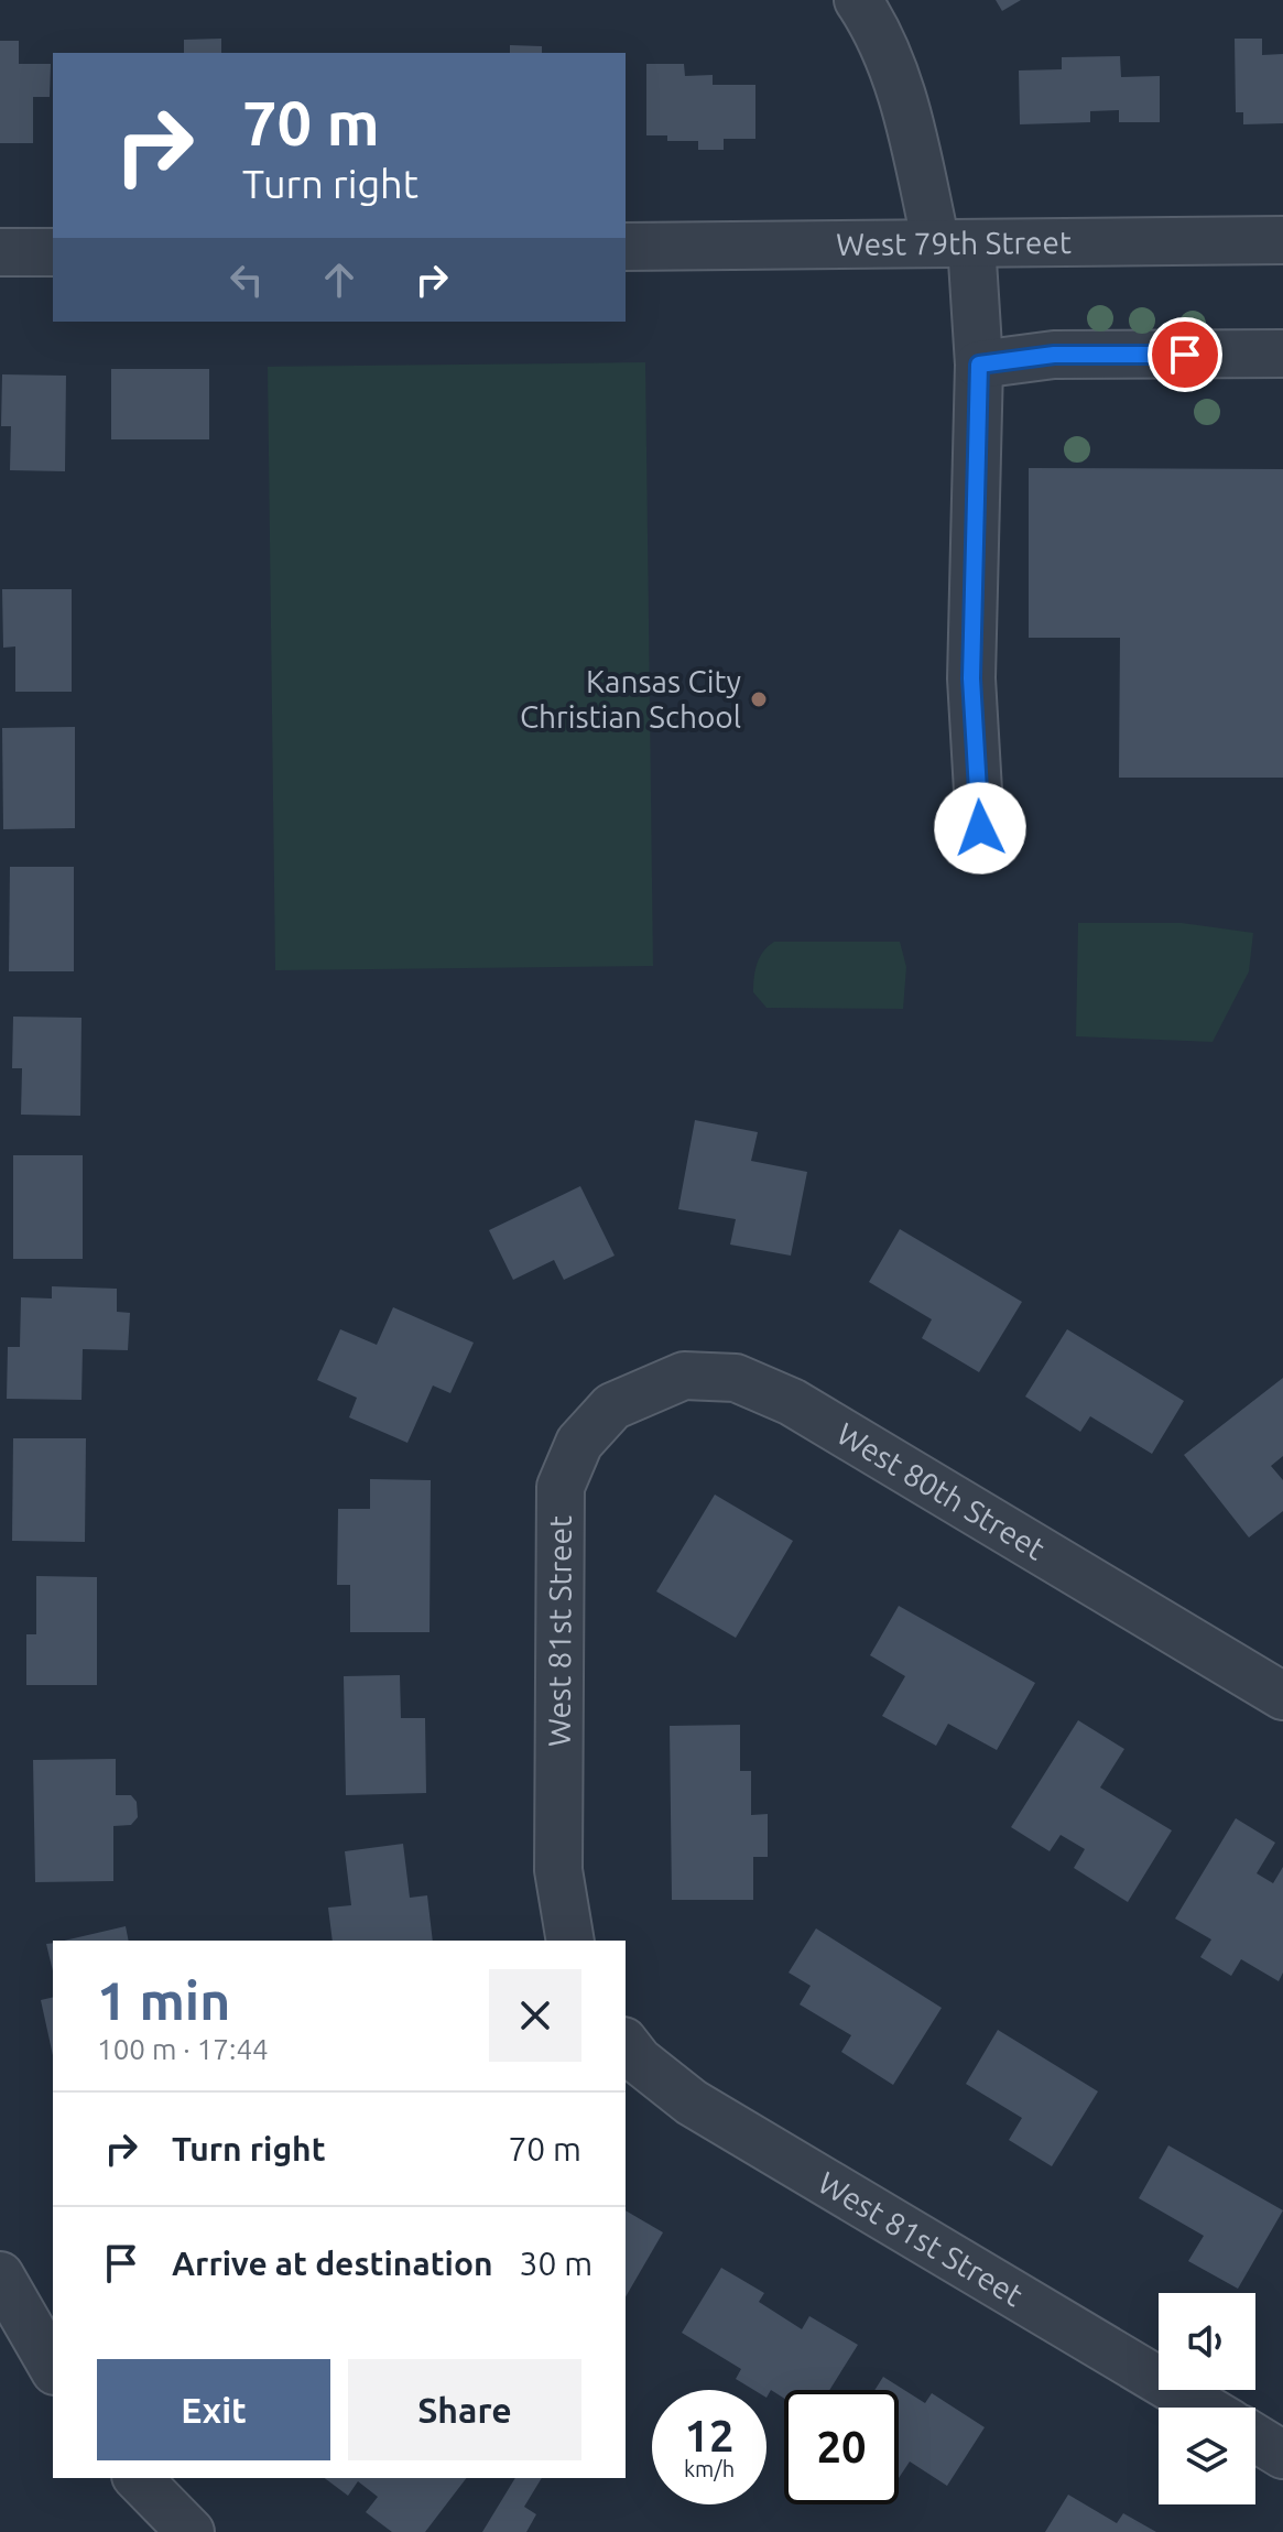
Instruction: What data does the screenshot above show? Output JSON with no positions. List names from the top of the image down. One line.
{"streets":{"street":["West 79th Street","West 80th Street","West 81st Street"]},"crossings":[["West 80th Street","West 81st Street"]],"places":["Kansas City Christian School"],"page":{"turn":["70 m","Turn right"],"heading":["1 min","100 m · 17:44"],"list":[{"name":"Turn right","value":"70 m"},{"name":"Arrive at destination","value":"30 m"}],"buttons":["Exit","Share"],"speed":"12 km/h","limit":"20"}}
